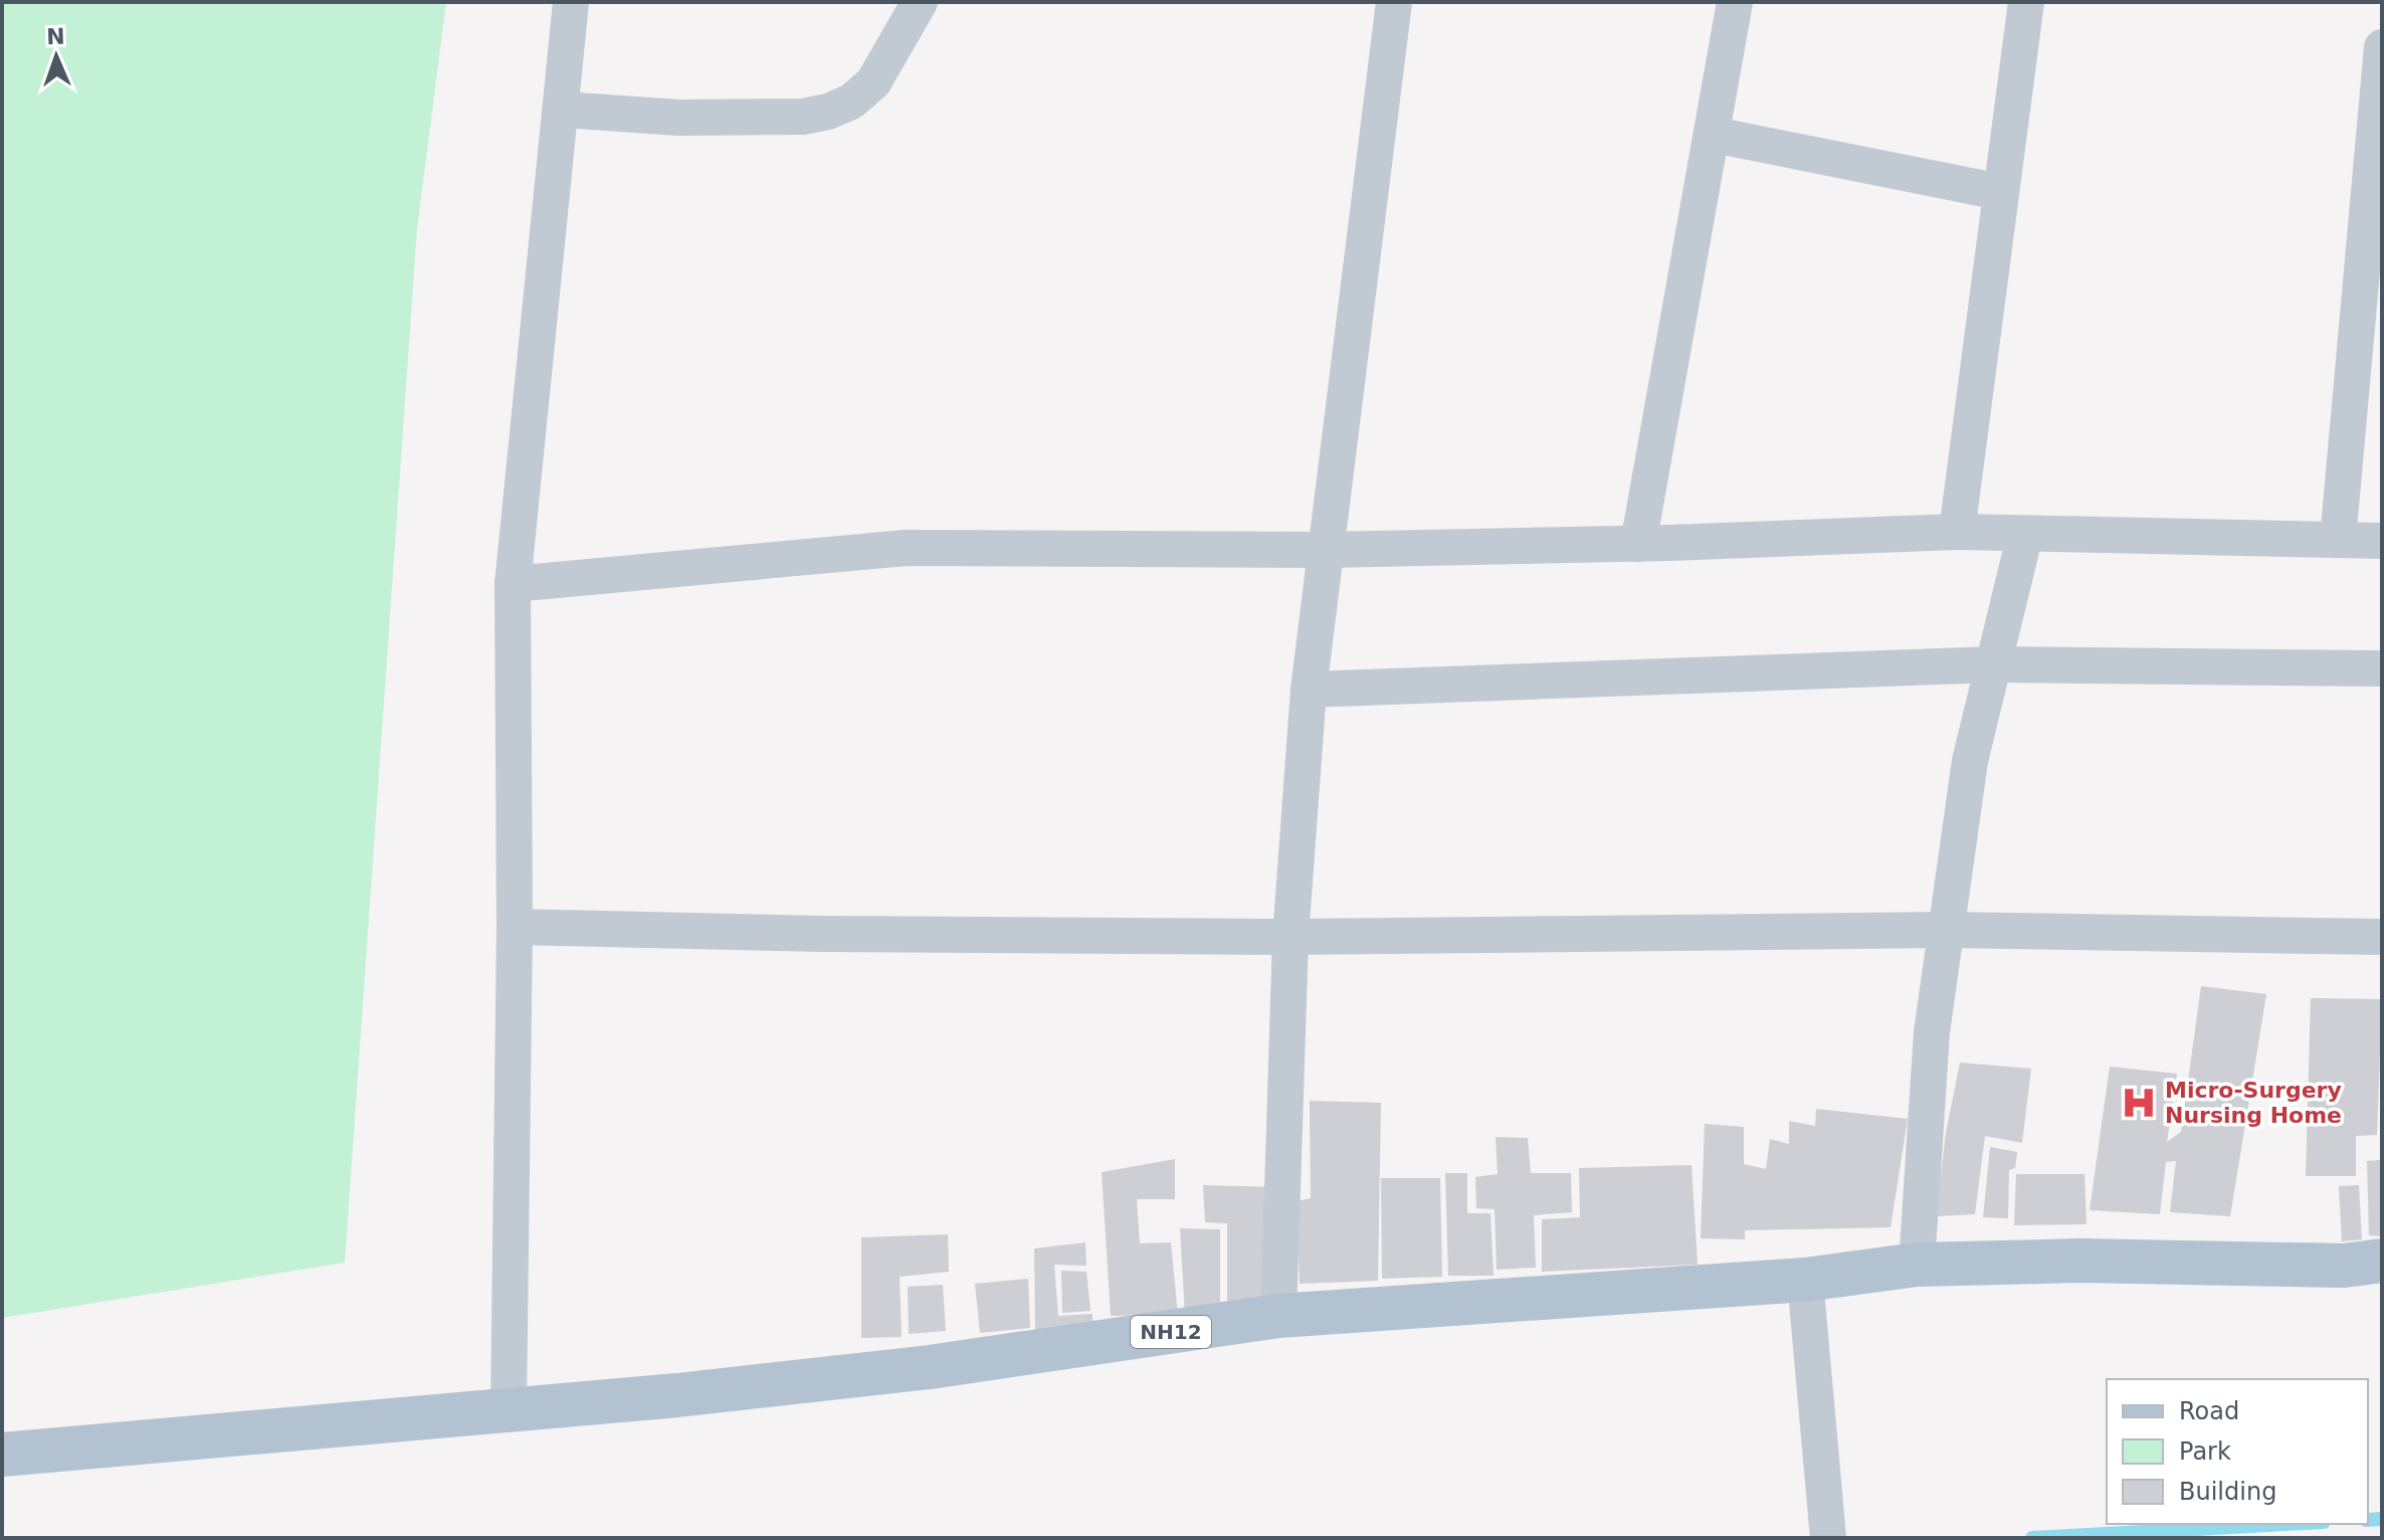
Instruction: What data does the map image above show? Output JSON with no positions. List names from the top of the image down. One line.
{"streets":{"main road":["NH12"]},"places":{"hospital":["Micro-Surgery Nursing Home"]},"legend":["Road","Park","Building"],"north":"top"}
